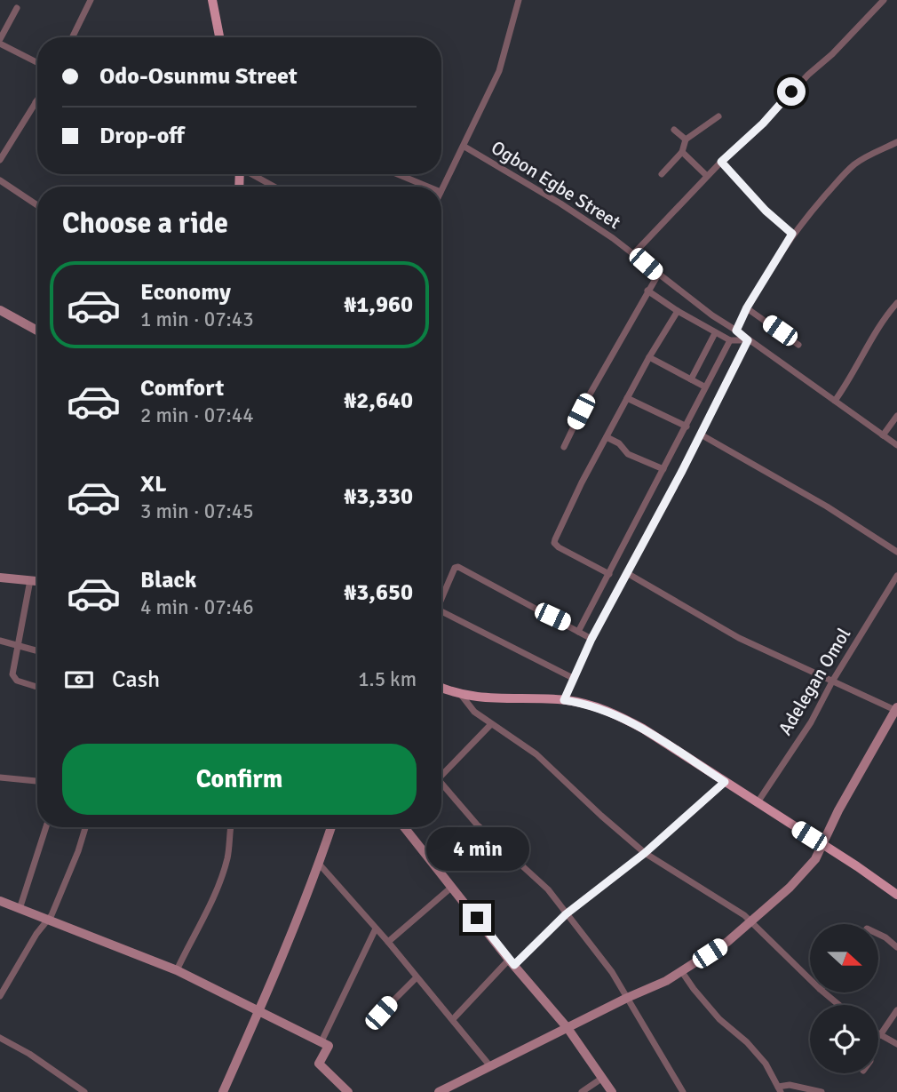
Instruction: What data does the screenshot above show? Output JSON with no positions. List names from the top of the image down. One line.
{"streets":{"street":["Ogbon Egbe Street","Adelegan Omol"]},"north":"right","page":{"banner":["Odo-Osunmu Street","Drop-off"],"heading":"Choose a ride","list":[{"name":"Economy","note":"1 min · 07:43","value":"₦1,960"},{"name":"Comfort","note":"2 min · 07:44","value":"₦2,640"},{"name":"XL","note":"3 min · 07:45","value":"₦3,330"},{"name":"Black","note":"4 min · 07:46","value":"₦3,650"}],"pay":["Cash","1.5 km"],"buttons":"Confirm","bubble":"4 min"}}
